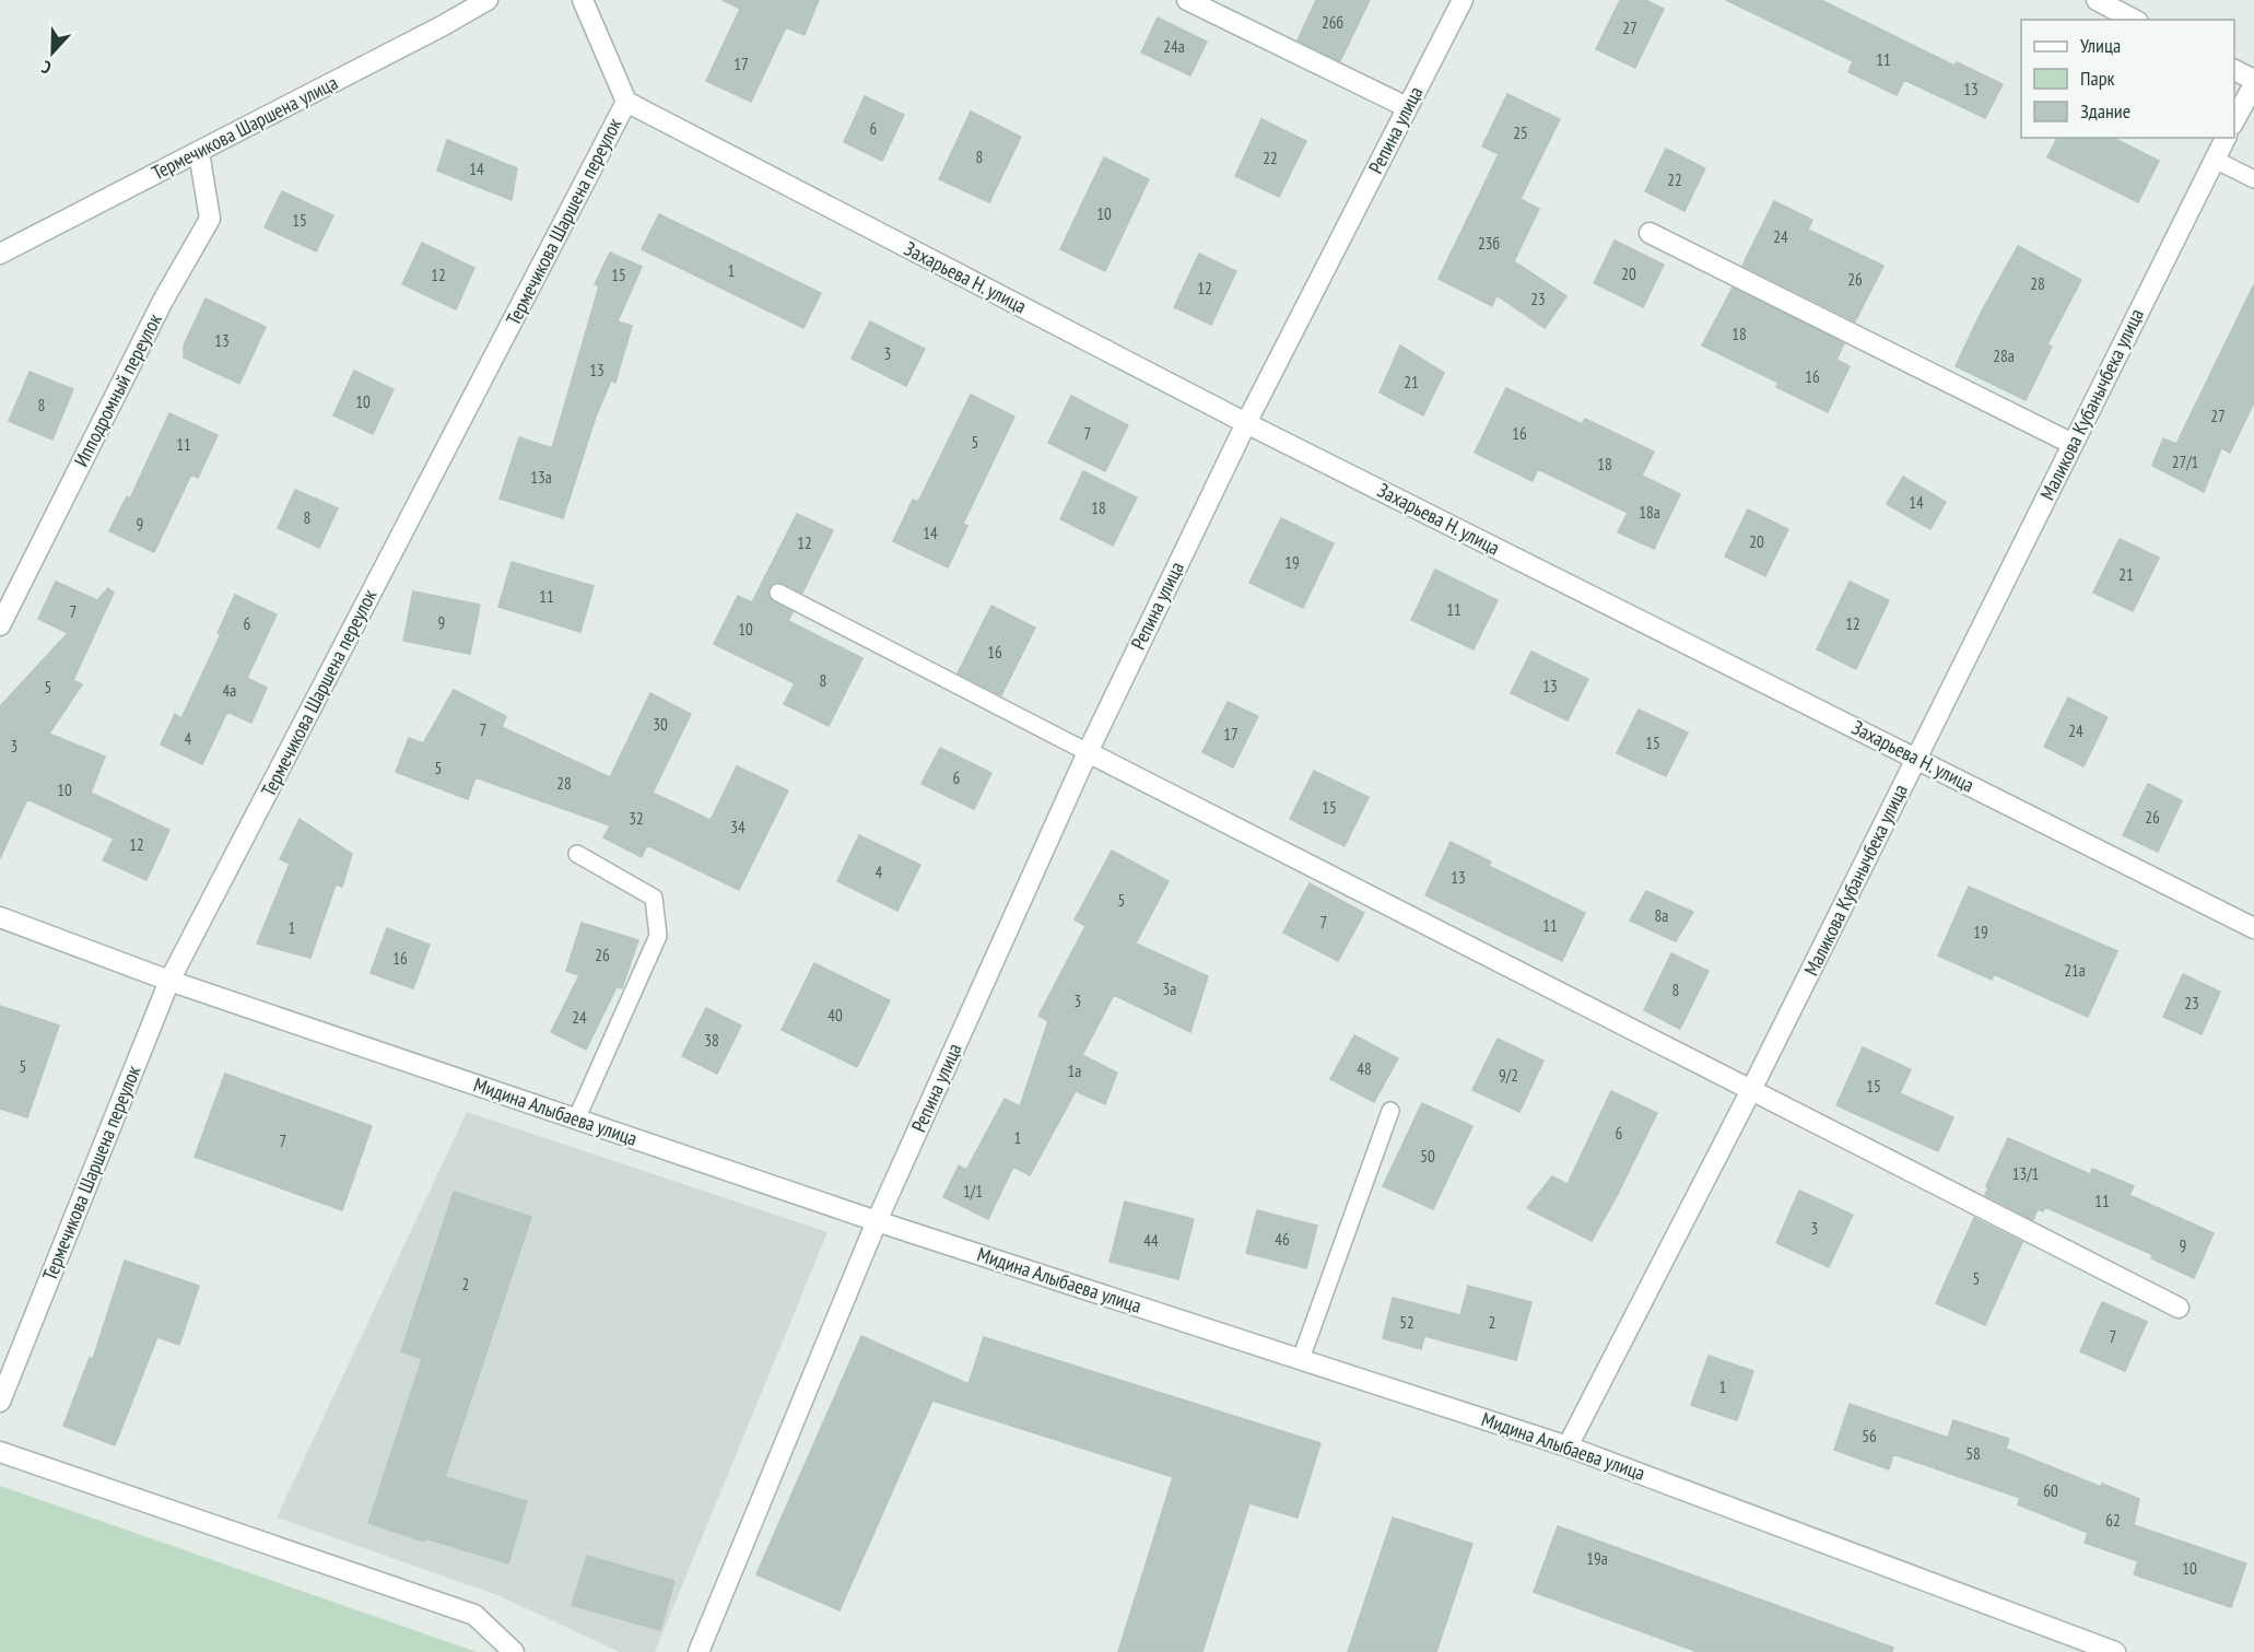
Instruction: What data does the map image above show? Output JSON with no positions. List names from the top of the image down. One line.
{"streets":{"street":["Термечикова Шаршена улица","Репина улица","Термечикова Шаршена переулок","Захарьева Н. улица","Ипподромный переулок","Маликова Кубанычбека улица","Мидина Алыбаева улица"]},"crossings":[["Термечикова Шаршена улица","Ипподромный переулок"],["Репина улица","Захарьева Н. улица"],["Репина улица","Мидина Алыбаева улица"],["Термечикова Шаршена переулок","Захарьева Н. улица"],["Термечикова Шаршена переулок","Мидина Алыбаева улица"],["Захарьева Н. улица","Маликова Кубанычбека улица"],["Маликова Кубанычбека улица","Мидина Алыбаева улица"]],"house_numbers":["26б","27","24а","11","17","13","6","25","8","22","14","22","10","15","24","23б","1","20","12","15","26","28","12","23","18","13","3","28а","13","16","21","10","8","27","7","16","5","11","27/1","18","13а","14","18","18а","8","9","14","20","12","19","21","11","11","7","9","6","12","10","16","8","13","5","4а","30","7","24","17","4","15","3","5","6","28","10","15","26","32","34","12","4","13","5","8а","7","11","1","19","26","16","21а","3а","8","3","23","40","24","38","5","48","1а","9/2","15","6","1","7","50","13/1","1/1","11","3","46","44","9","5","2","52","2","7","1","56","58","60","62","19а","10"],"legend":["Улица","Парк","Здание"],"north":"bottom"}
